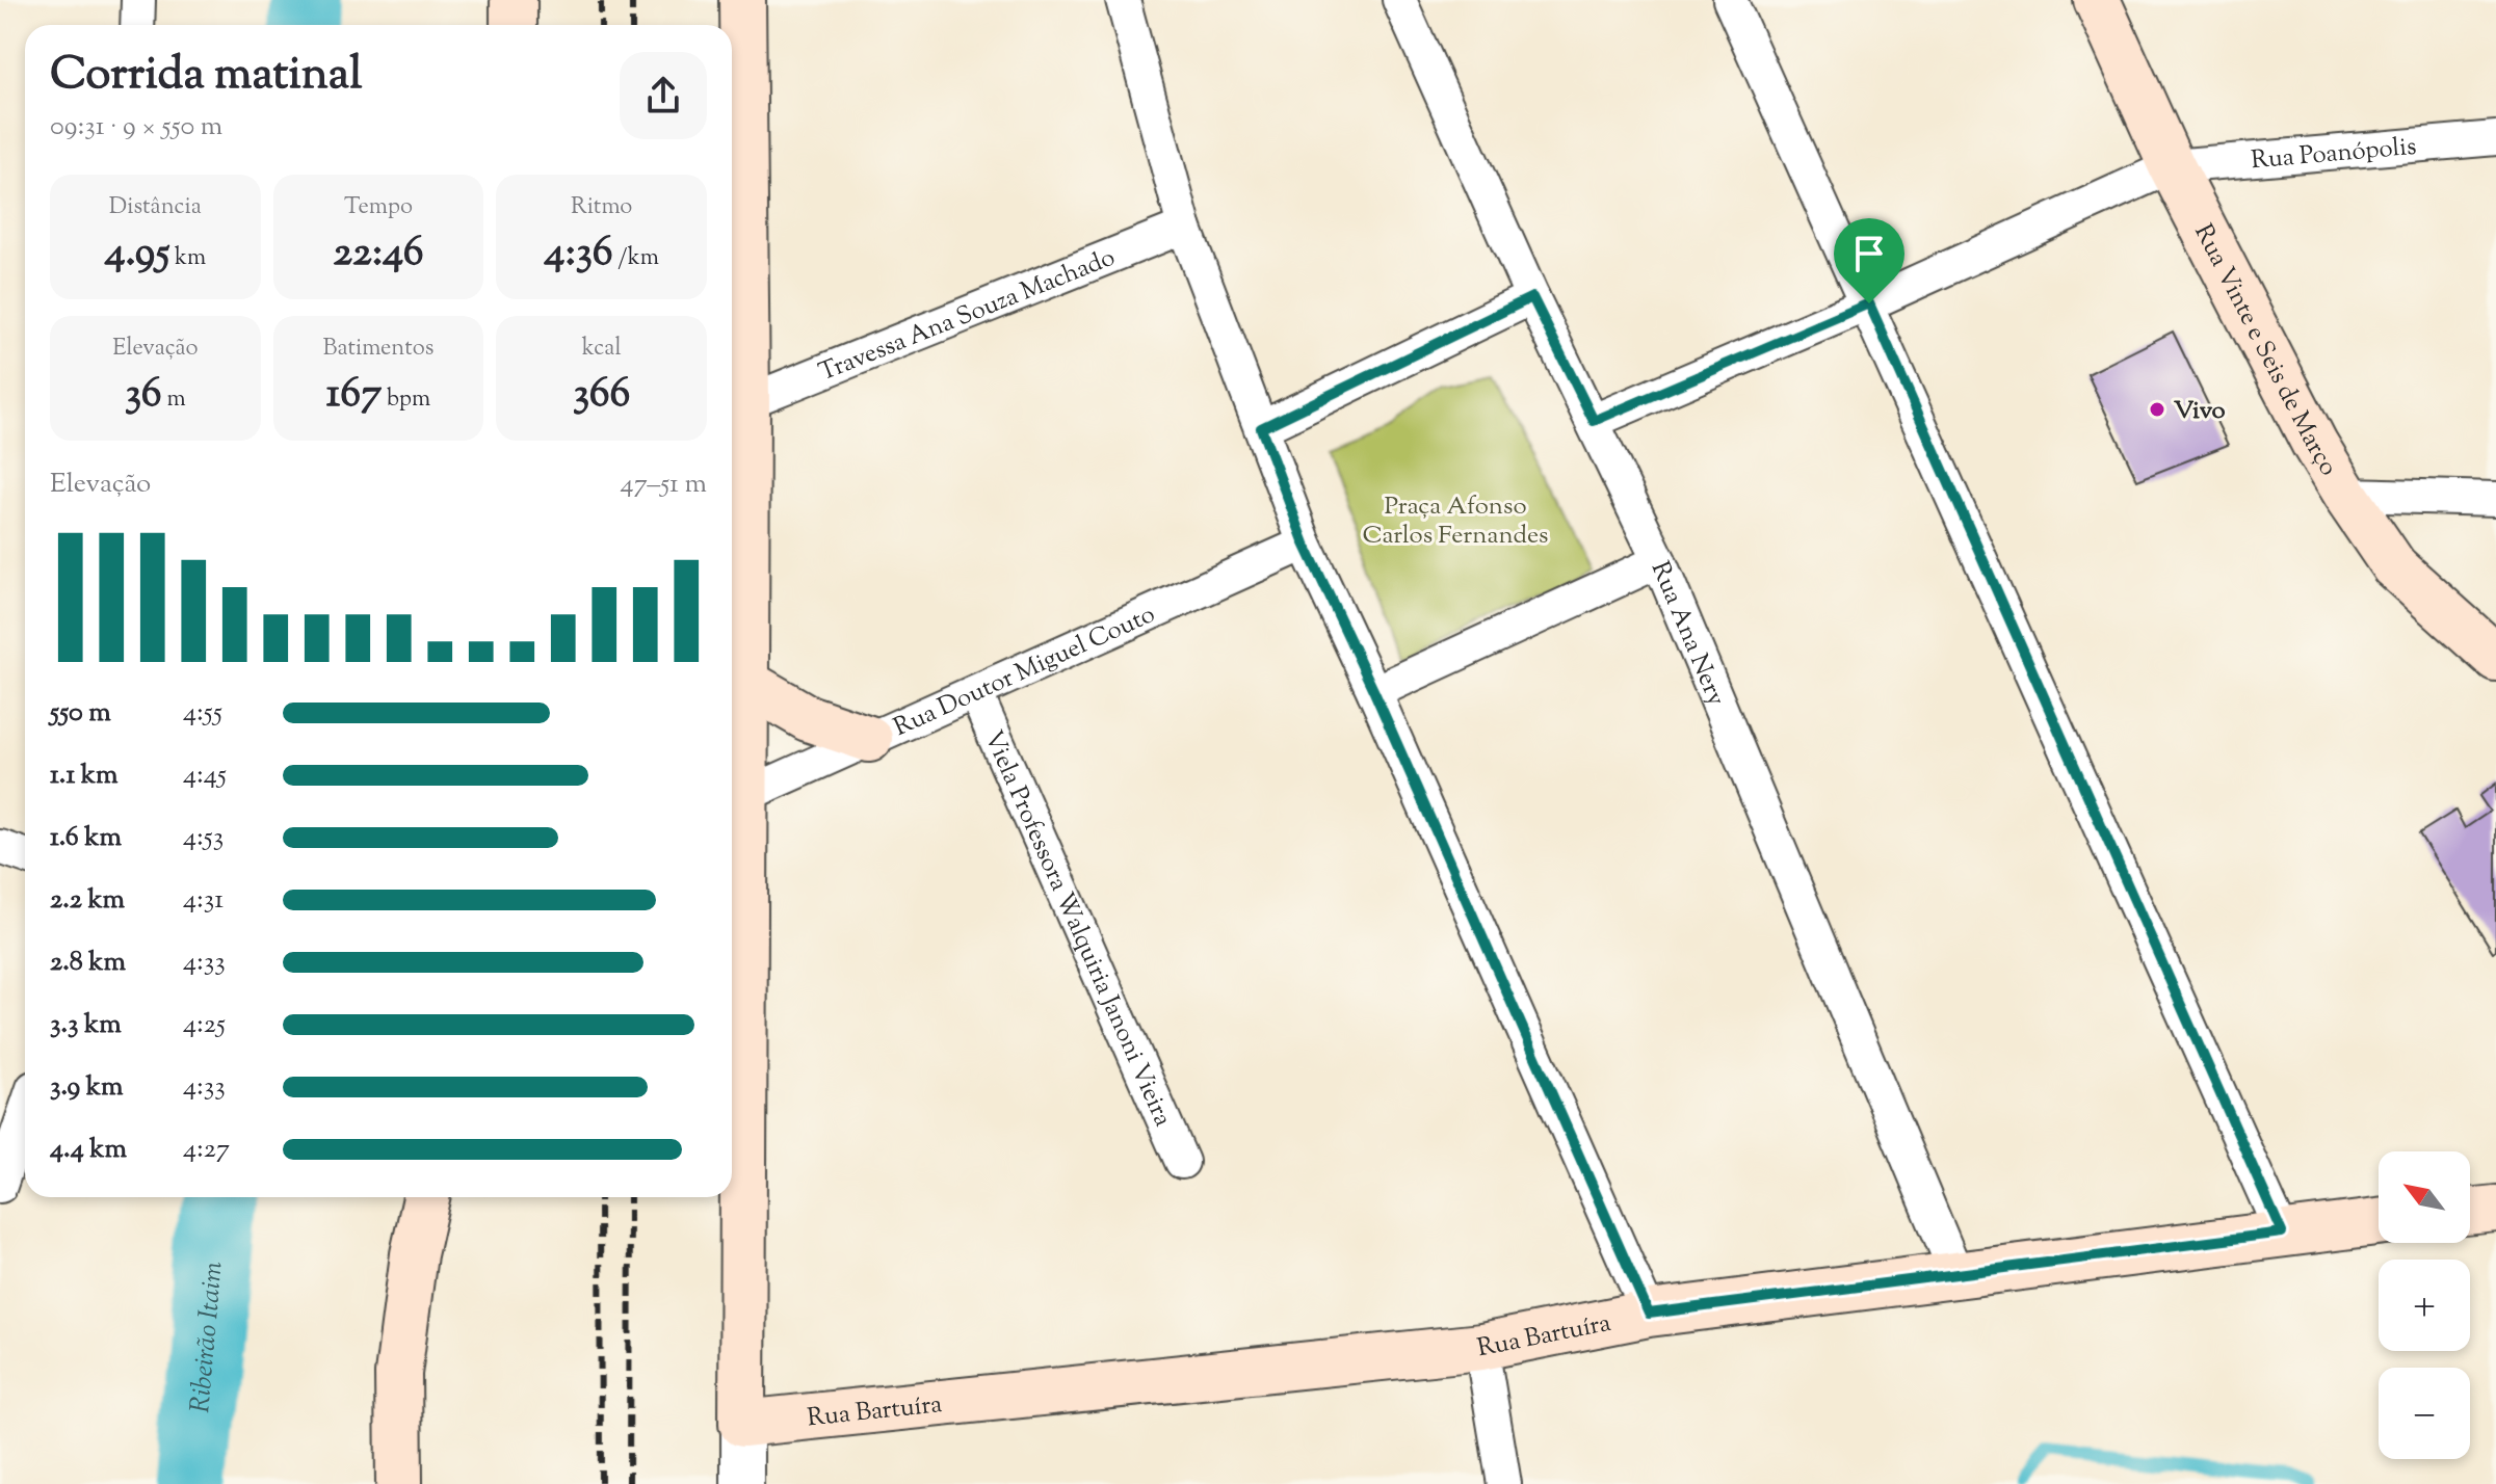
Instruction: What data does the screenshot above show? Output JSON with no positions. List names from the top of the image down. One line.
{"streets":{"main road":["Rua Vinte e Seis de Março","Rua Bartuíra"],"street":["Rua Poanópolis","Travessa Ana Souza Machado","Rua Ana Nery","Rua Doutor Miguel Couto","Viela Professora Walquiria Janoni Vieira"]},"crossings":[["Rua Poanópolis","Rua Vinte e Seis de Março"],["Rua Ana Nery","Rua Bartuíra"],["Rua Doutor Miguel Couto","Viela Professora Walquiria Janoni Vieira"]],"water":["Ribeirão Itaim"],"parks":["Praça Afonso Carlos Fernandes"],"places":["Vivo"],"north":"top left","page":{"heading":["Corrida matinal","09:31 · 9 × 550 m"],"stats":[["Distância","4.95 km"],["Tempo","22:46"],["Ritmo","4:36 /km"],["Elevação","36 m"],["Batimentos","167 bpm"],["kcal","366"]],"chart":["Elevação","47–51 m"],"list":[{"name":"550 m","note":"4:55"},{"name":"1.1 km","note":"4:45"},{"name":"1.6 km","note":"4:53"},{"name":"2.2 km","note":"4:31"},{"name":"2.8 km","note":"4:33"},{"name":"3.3 km","note":"4:25"},{"name":"3.9 km","note":"4:33"},{"name":"4.4 km","note":"4:27"}],"map_buttons":["+","−"]}}
